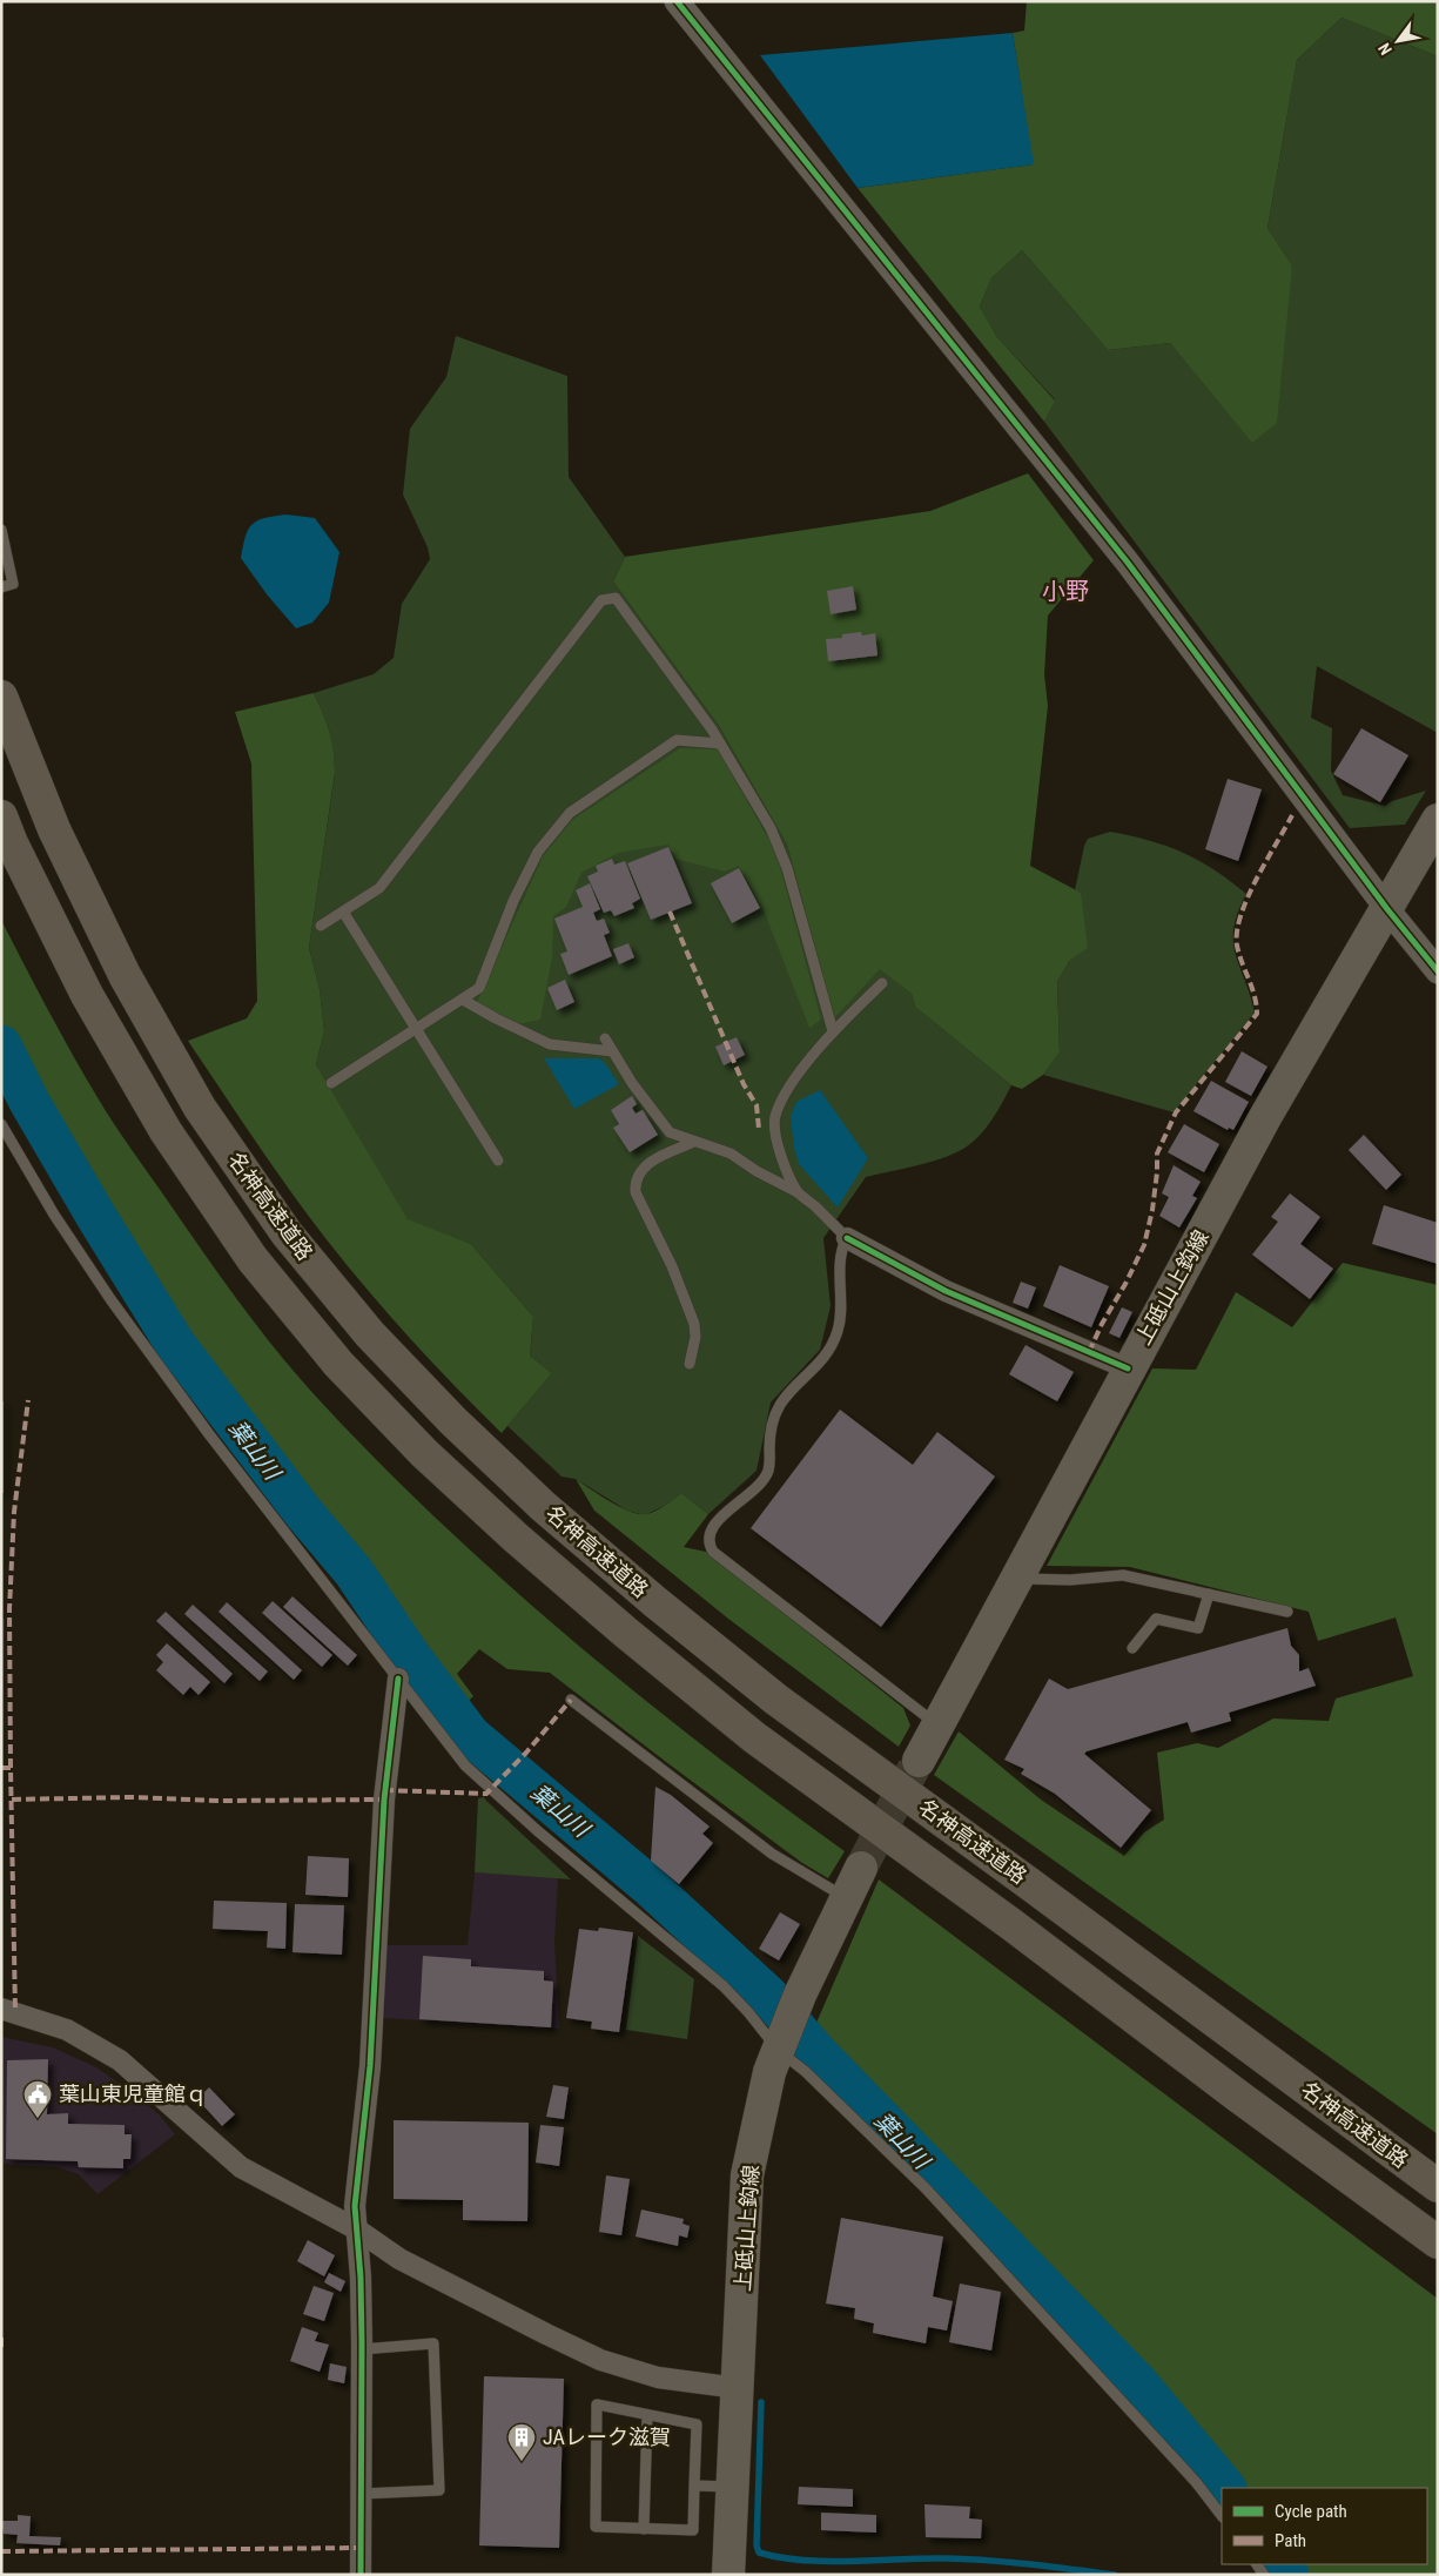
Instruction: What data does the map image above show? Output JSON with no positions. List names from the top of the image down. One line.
{"streets":{"highway":["名神高速道路"],"main road":["上砥山上鈎線"]},"districts":["小野"],"water":["葉山川"],"places":{"public building":["葉山東児童館ｑ"],"building":["JAレーク滋賀"]},"legend":["Cycle path","Path"],"north":"bottom left"}
